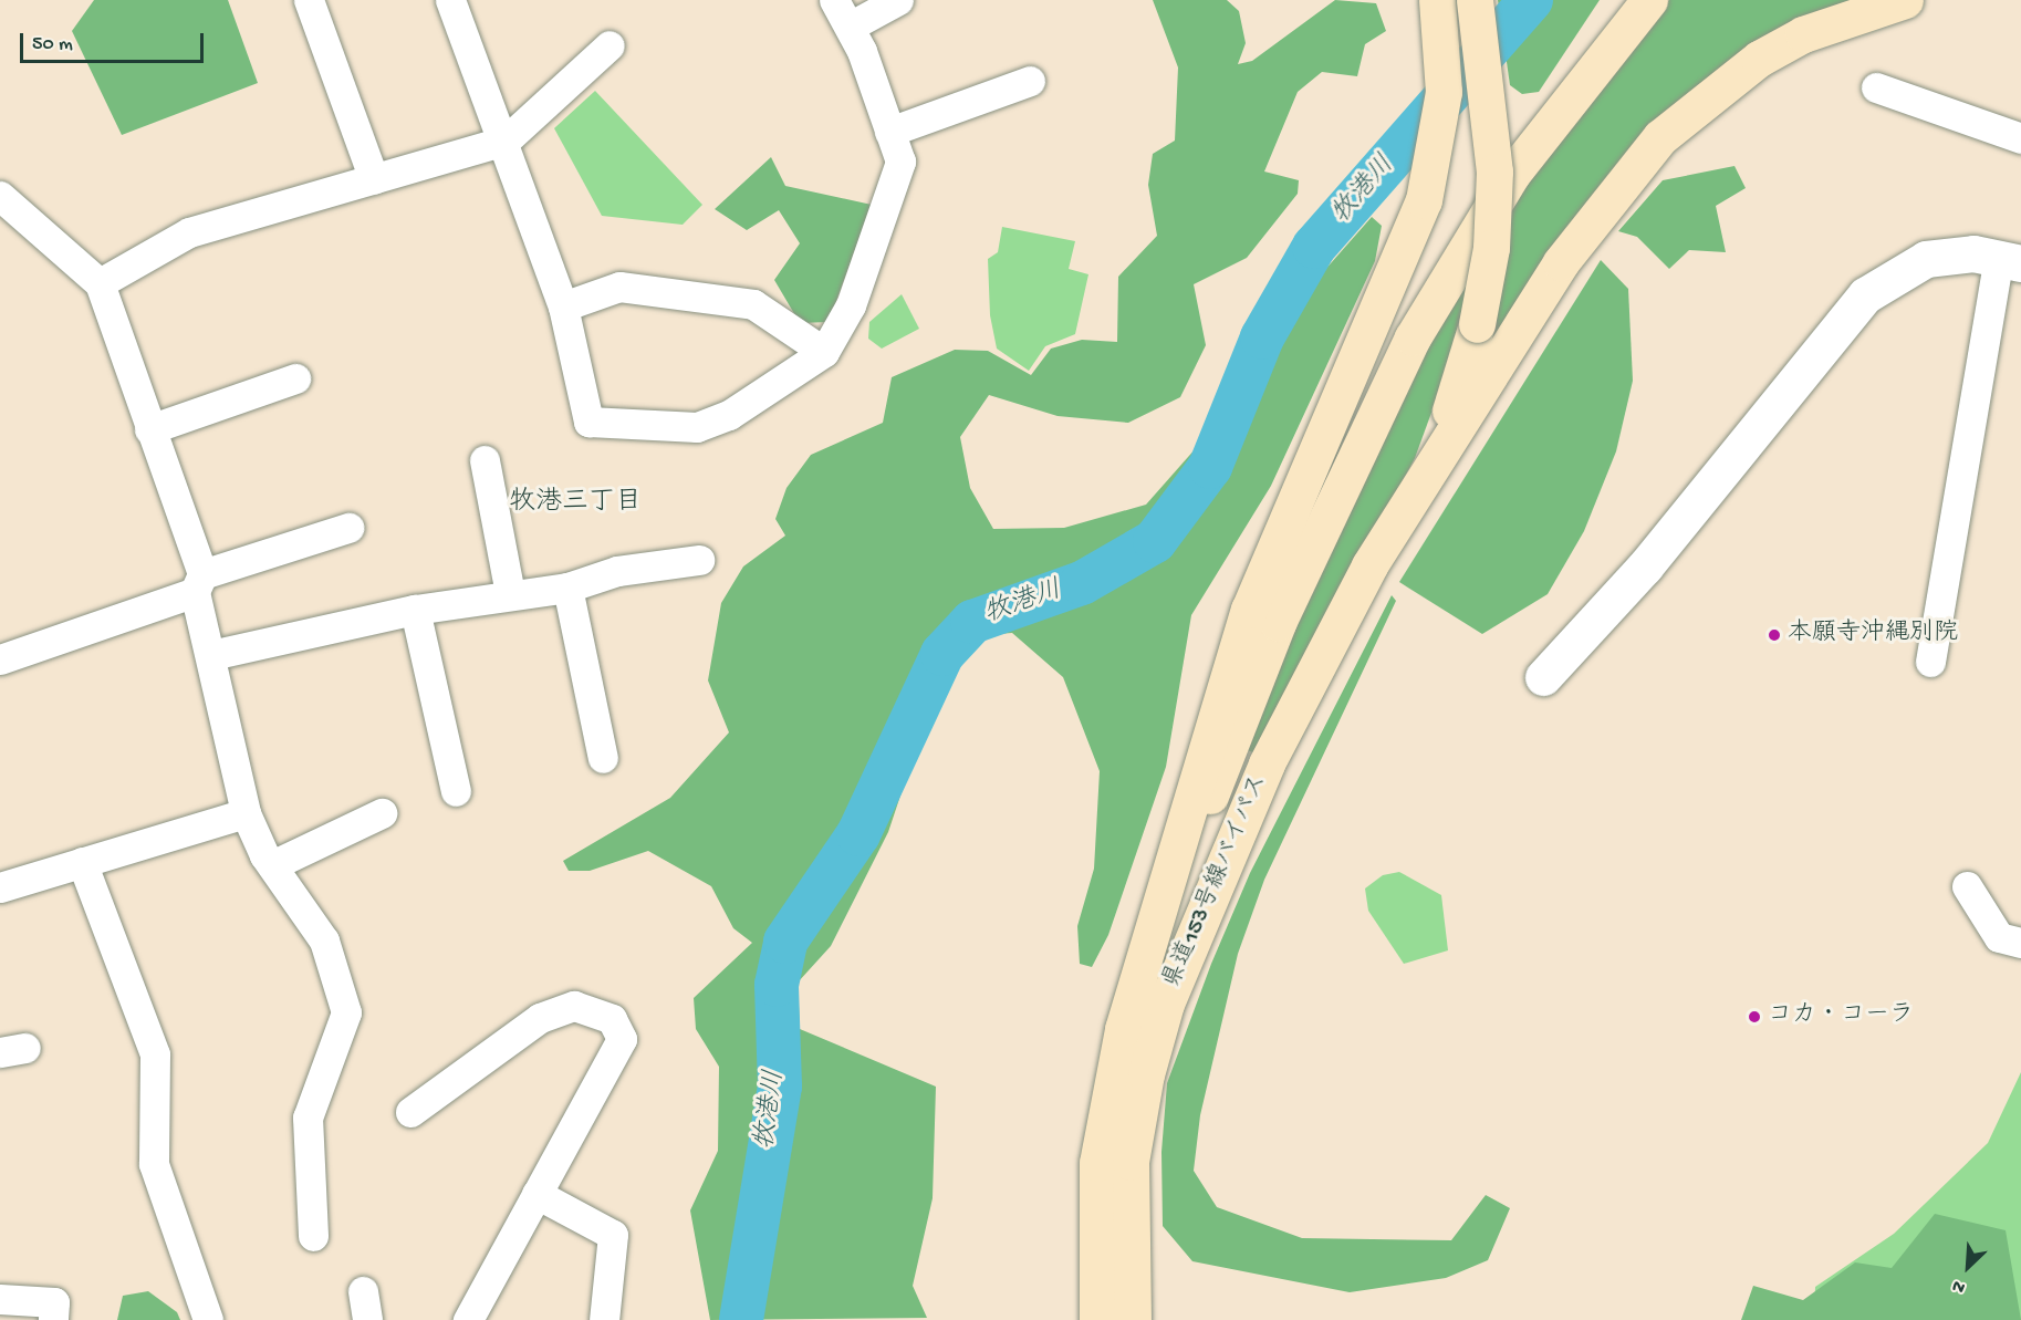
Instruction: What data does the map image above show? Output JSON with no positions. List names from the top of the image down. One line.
{"streets":{"main road":["県道153号線バイパス"]},"districts":["牧港三丁目"],"water":["牧港川"],"places":["本願寺沖縄別院","コカ・コーラ"],"scale_bar":"50 m","north":"bottom left"}
